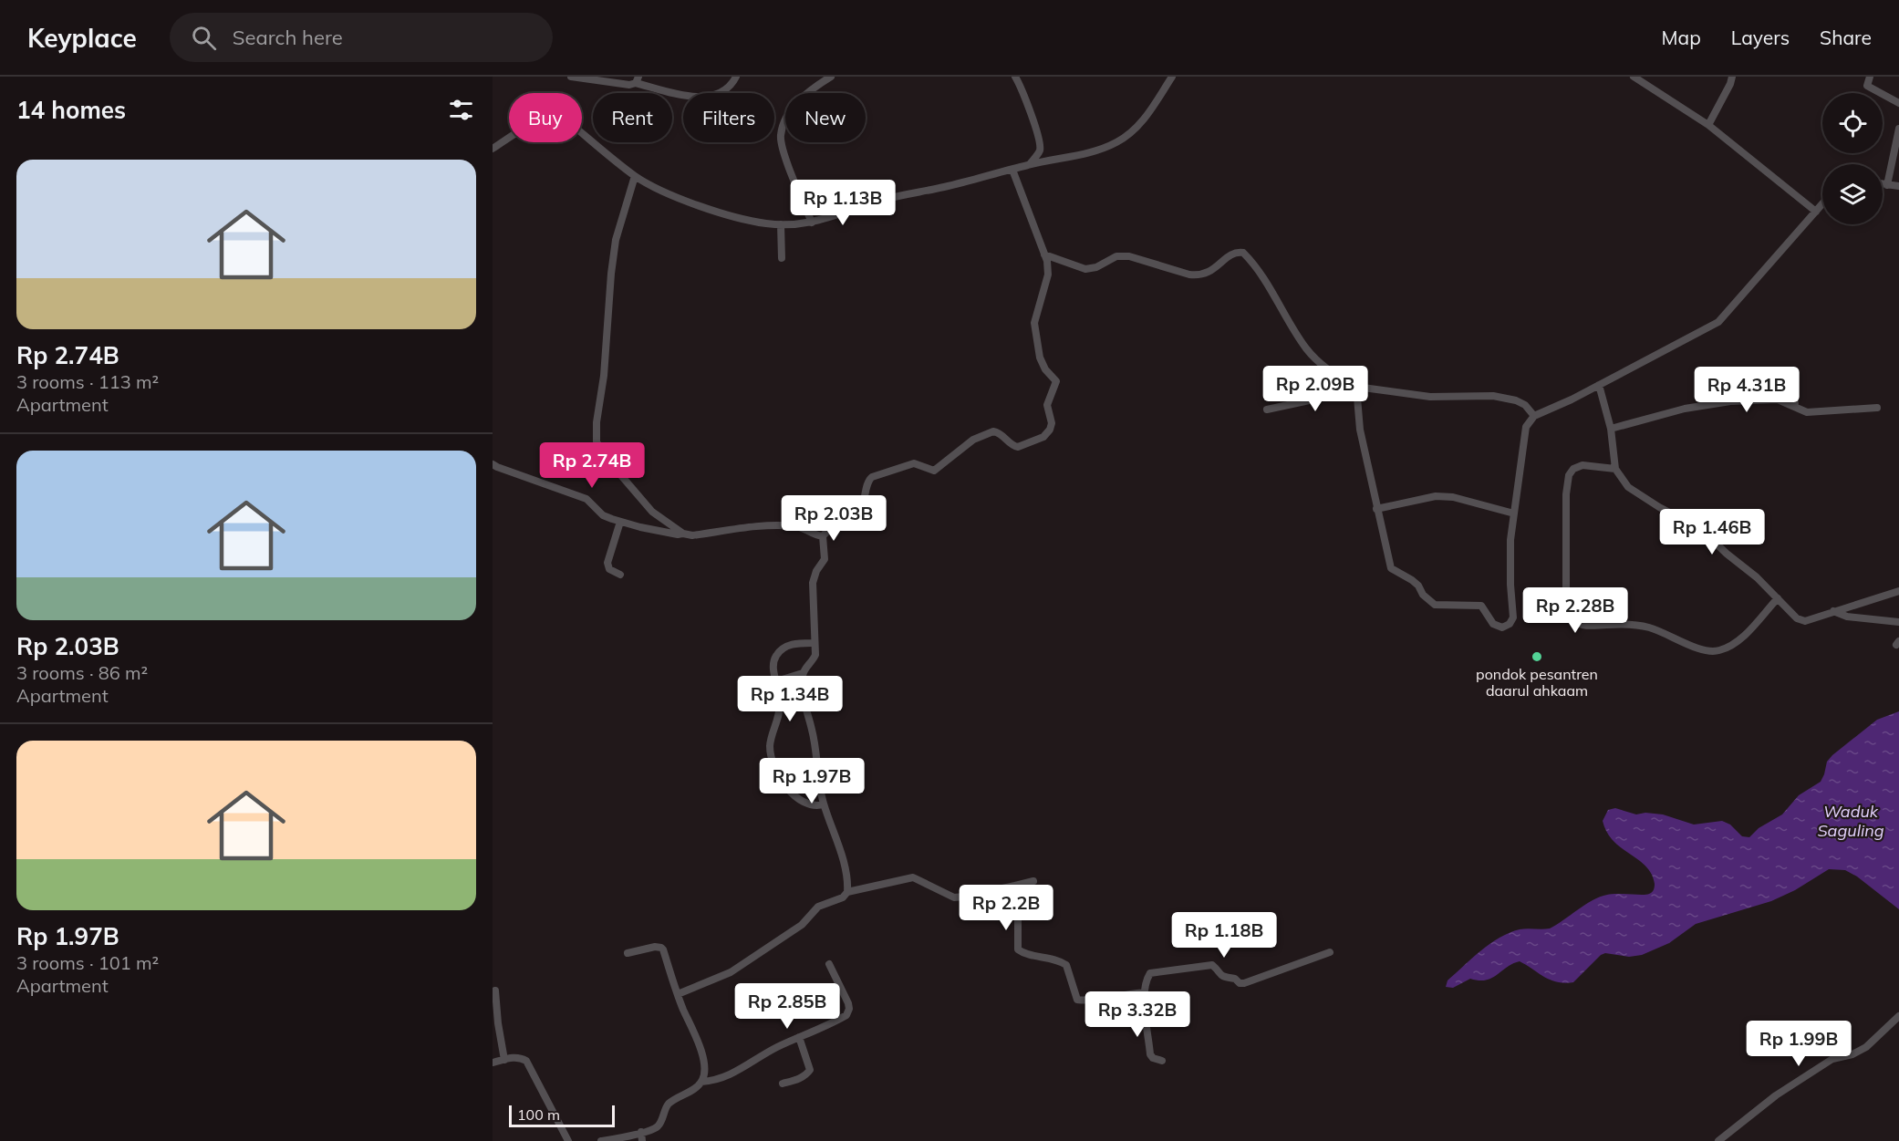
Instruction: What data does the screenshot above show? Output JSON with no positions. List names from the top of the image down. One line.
{"water":["Waduk Saguling"],"places":["pondok pesantren daarul ahkaam"],"scale_bar":"100 m","page":{"header":"Keyplace","search":"Search here","nav":["Map","Layers","Share"],"heading":"14 homes","chip":["Buy","Rent","Filters","New"],"list":[{"name":"Rp 2.74B","note":"3 rooms · 113 m² · Apartment"},{"name":"Rp 2.03B","note":"3 rooms · 86 m² · Apartment"},{"name":"Rp 1.97B","note":"3 rooms · 101 m² · Apartment"}],"price":["Rp 1.13B","Rp 2.09B","Rp 4.31B","Rp 2.74B","Rp 2.03B","Rp 1.46B","Rp 2.28B","Rp 1.34B","Rp 1.97B","Rp 2.2B","Rp 1.18B","Rp 2.85B","Rp 3.32B","Rp 1.99B"],"scale":"100 m"}}
